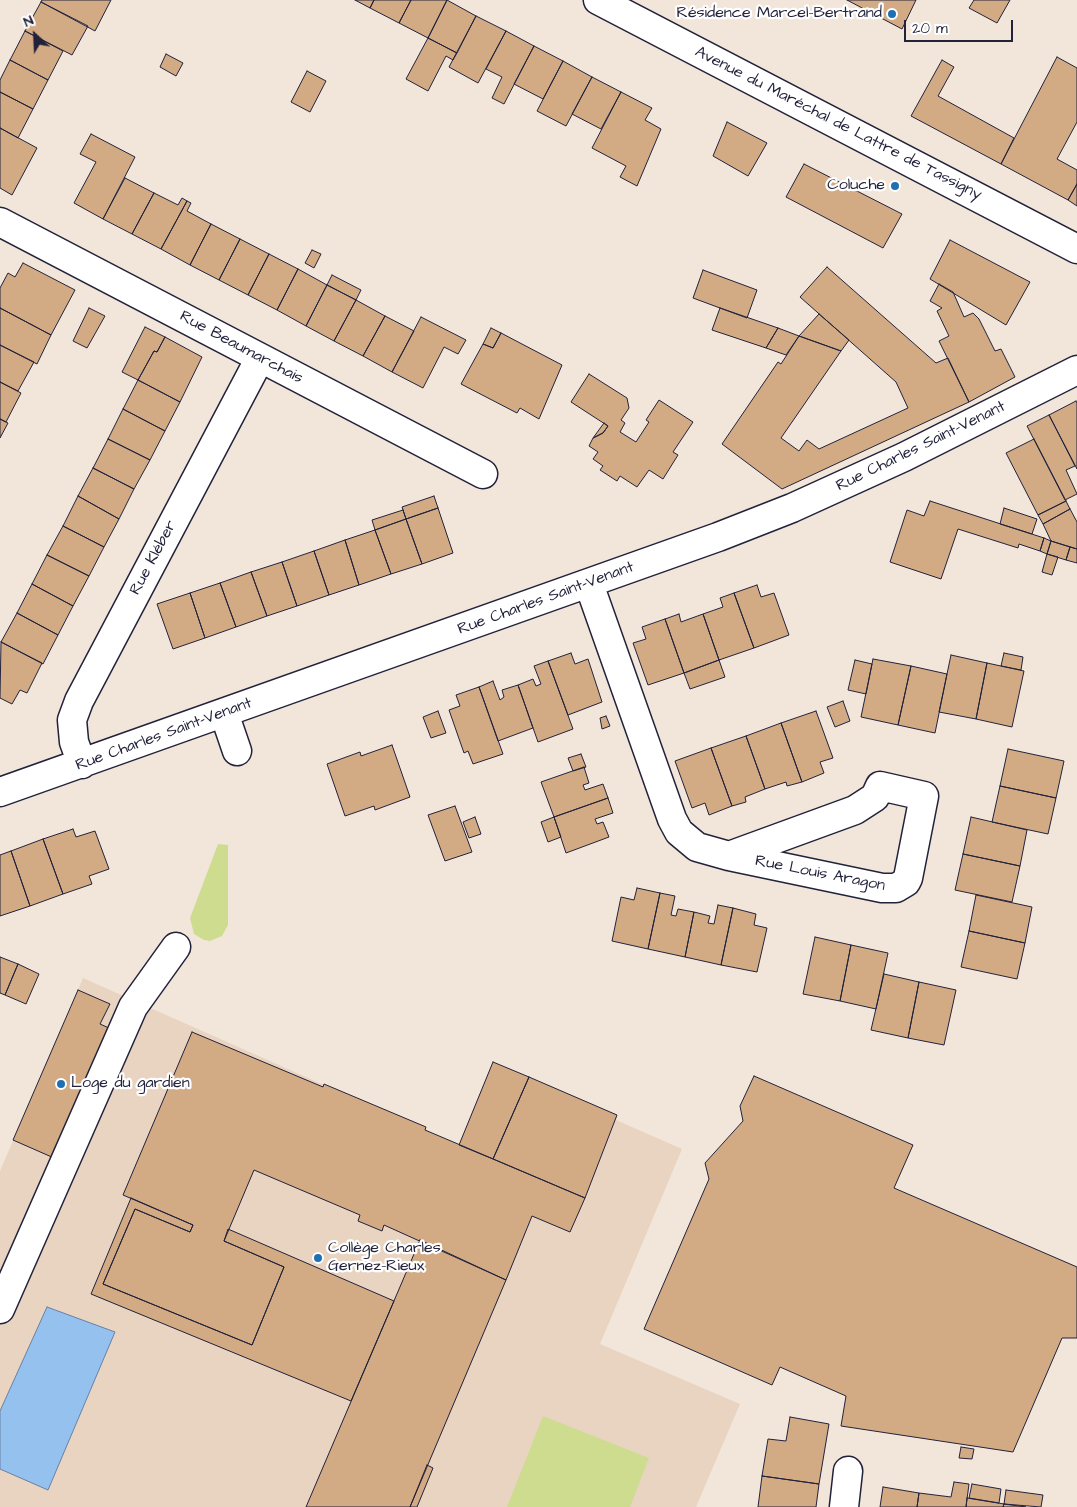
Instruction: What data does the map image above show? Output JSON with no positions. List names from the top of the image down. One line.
{"streets":{"street":["Avenue du Maréchal de Lattre de Tassigny","Rue Beaumarchais","Rue Charles Saint-Venant","Rue Kléber","Rue Louis Aragon"]},"crossings":[["Rue Beaumarchais","Rue Kléber"],["Rue Charles Saint-Venant","Rue Kléber"],["Rue Charles Saint-Venant","Rue Louis Aragon"]],"places":["Résidence Marcel-Bertrand","Coluche","Loge du gardien","Collège Charles Gernez-Rieux"],"scale_bar":"20 m","north":"top left"}
